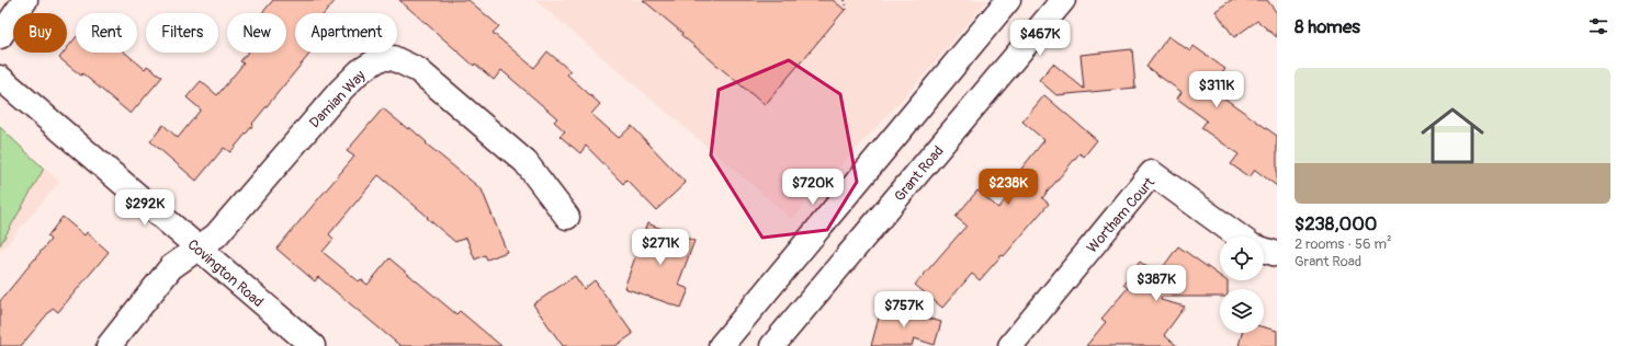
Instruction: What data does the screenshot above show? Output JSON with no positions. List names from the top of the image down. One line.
{"streets":{"street":["Damian Way","Grant Road","Wortham Court","Covington Road"]},"crossings":[["Damian Way","Covington Road"]],"page":{"heading":"8 homes","chip":["Buy","Rent","Filters","New","Apartment"],"price":["$467K","$311K","$720K","$238K","$292K","$271K","$387K","$757K"],"list":[{"name":"$238,000","note":"2 rooms · 56 m² · Grant Road"}]}}
